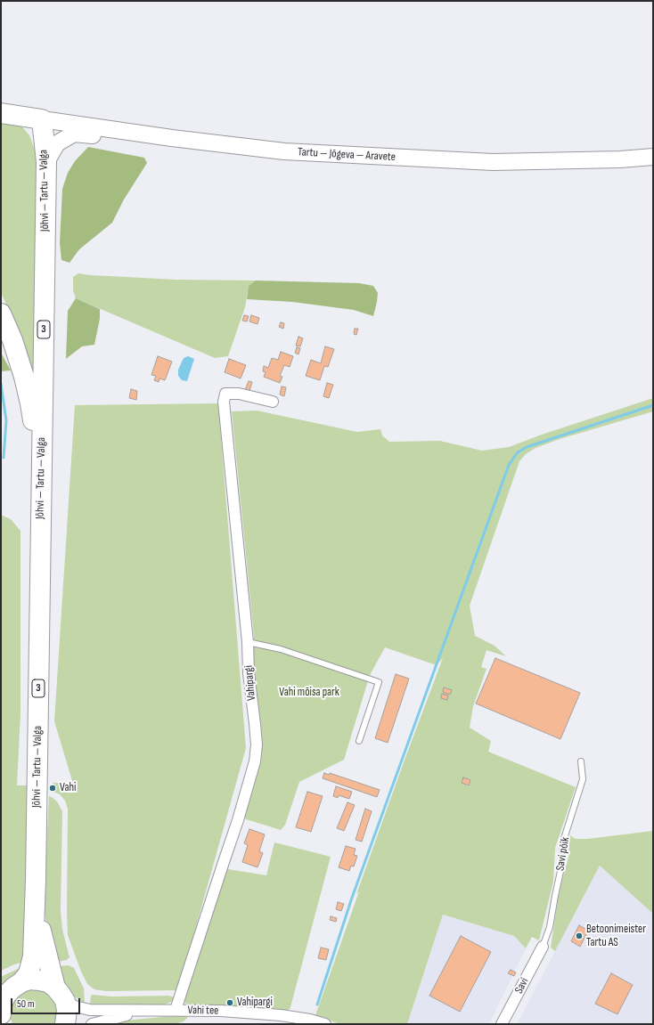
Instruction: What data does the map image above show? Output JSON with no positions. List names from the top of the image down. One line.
{"streets":{"highway":["Jõhvi — Tartu — Valga","3"],"main road":["Tartu — Jõgeva — Aravete"],"street":["Vahipargi","Savi","Vahi tee"],"lane":["Savi põik"]},"crossings":[["Tartu — Jõgeva — Aravete","Jõhvi — Tartu — Valga"],["Vahipargi","Vahi tee"],["Savi põik","Savi"]],"parks":["Vahi mõisa park"],"places":["Vahi","Betoonimeister Tartu AS","Vahipargi"],"scale_bar":"50 m"}
